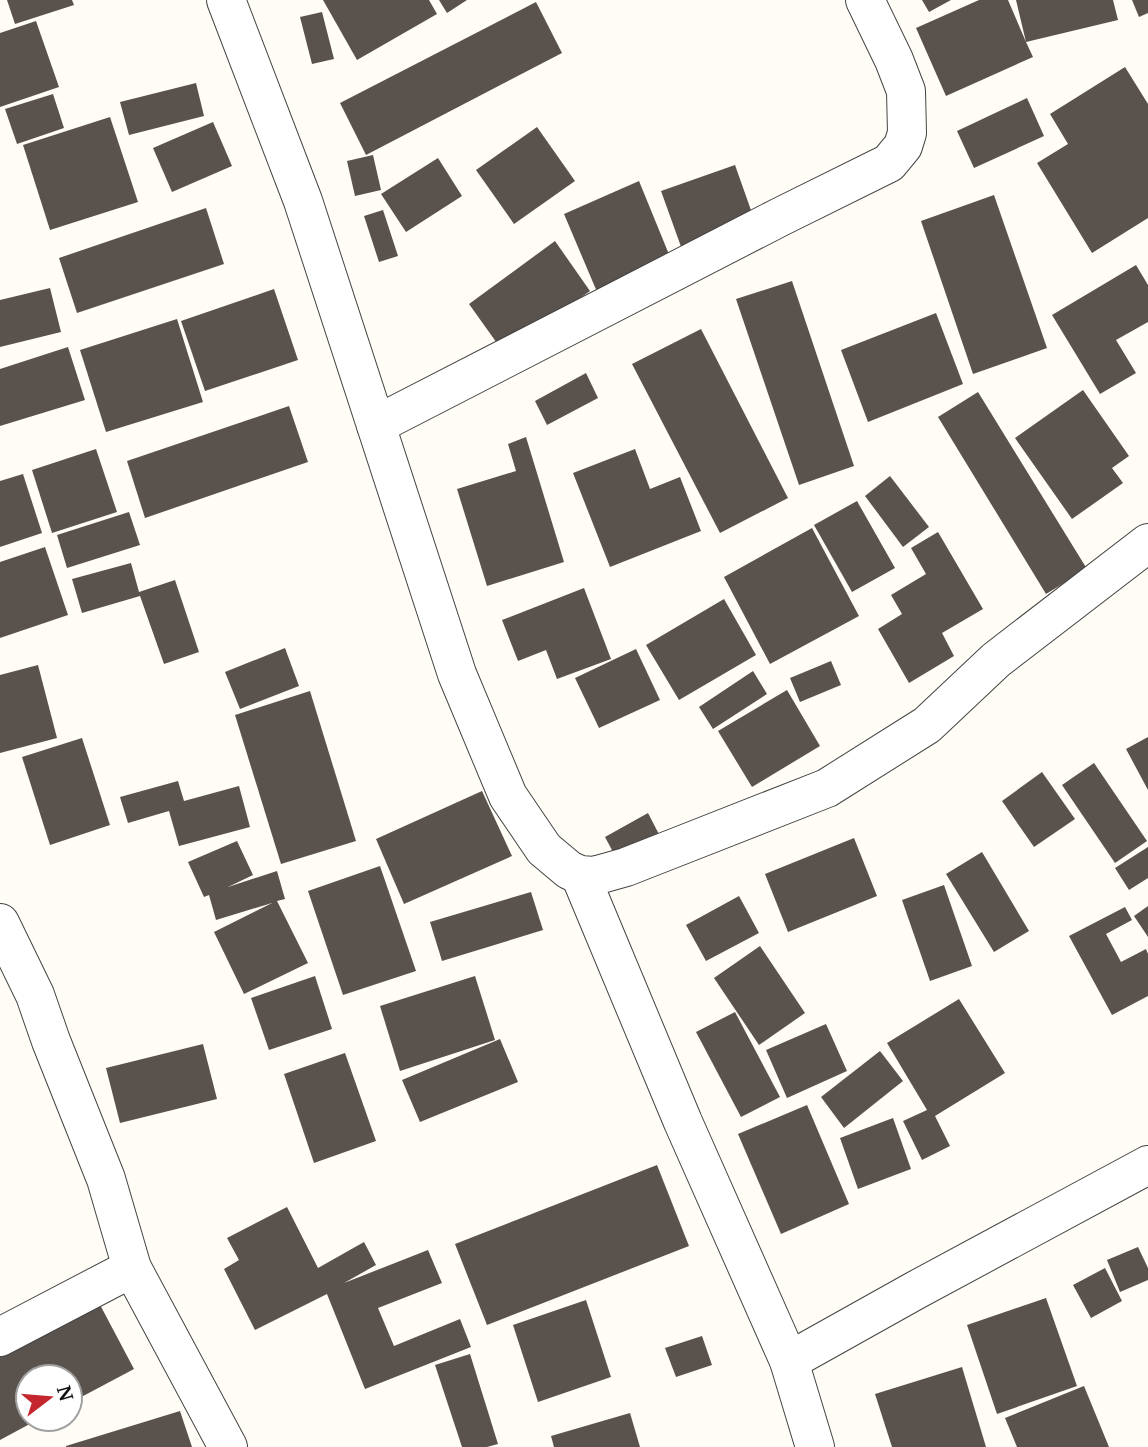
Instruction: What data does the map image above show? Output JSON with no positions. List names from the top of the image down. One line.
{"north":"right"}
